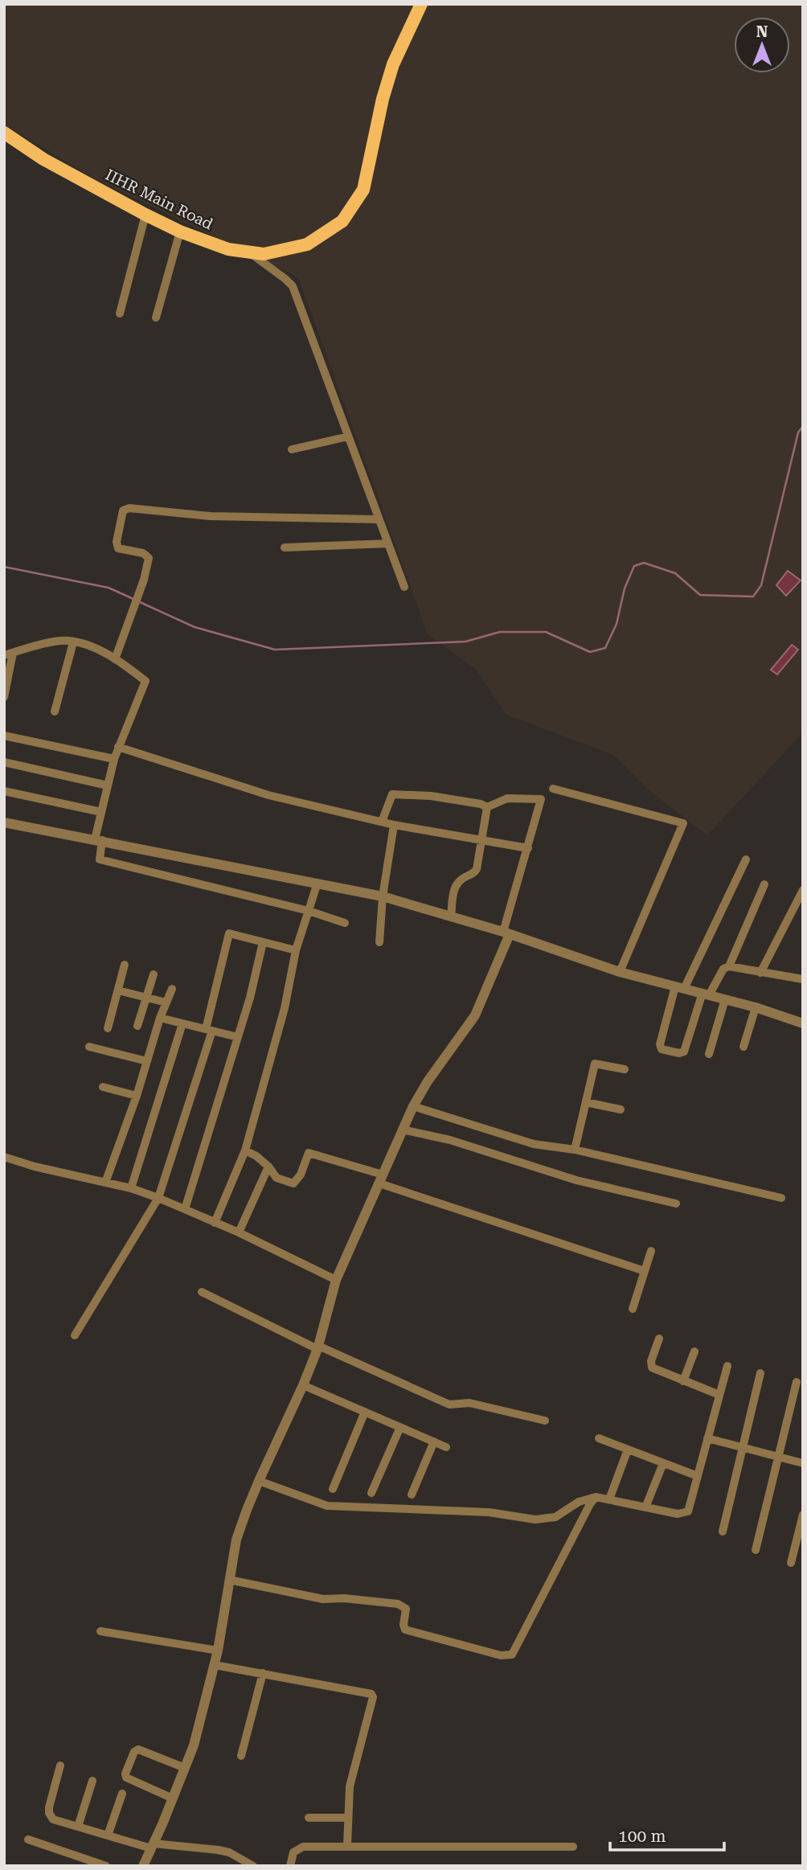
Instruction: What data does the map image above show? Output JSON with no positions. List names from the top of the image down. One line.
{"streets":{"main road":["IIHR Main Road"]},"scale_bar":"100 m","north":"top"}
